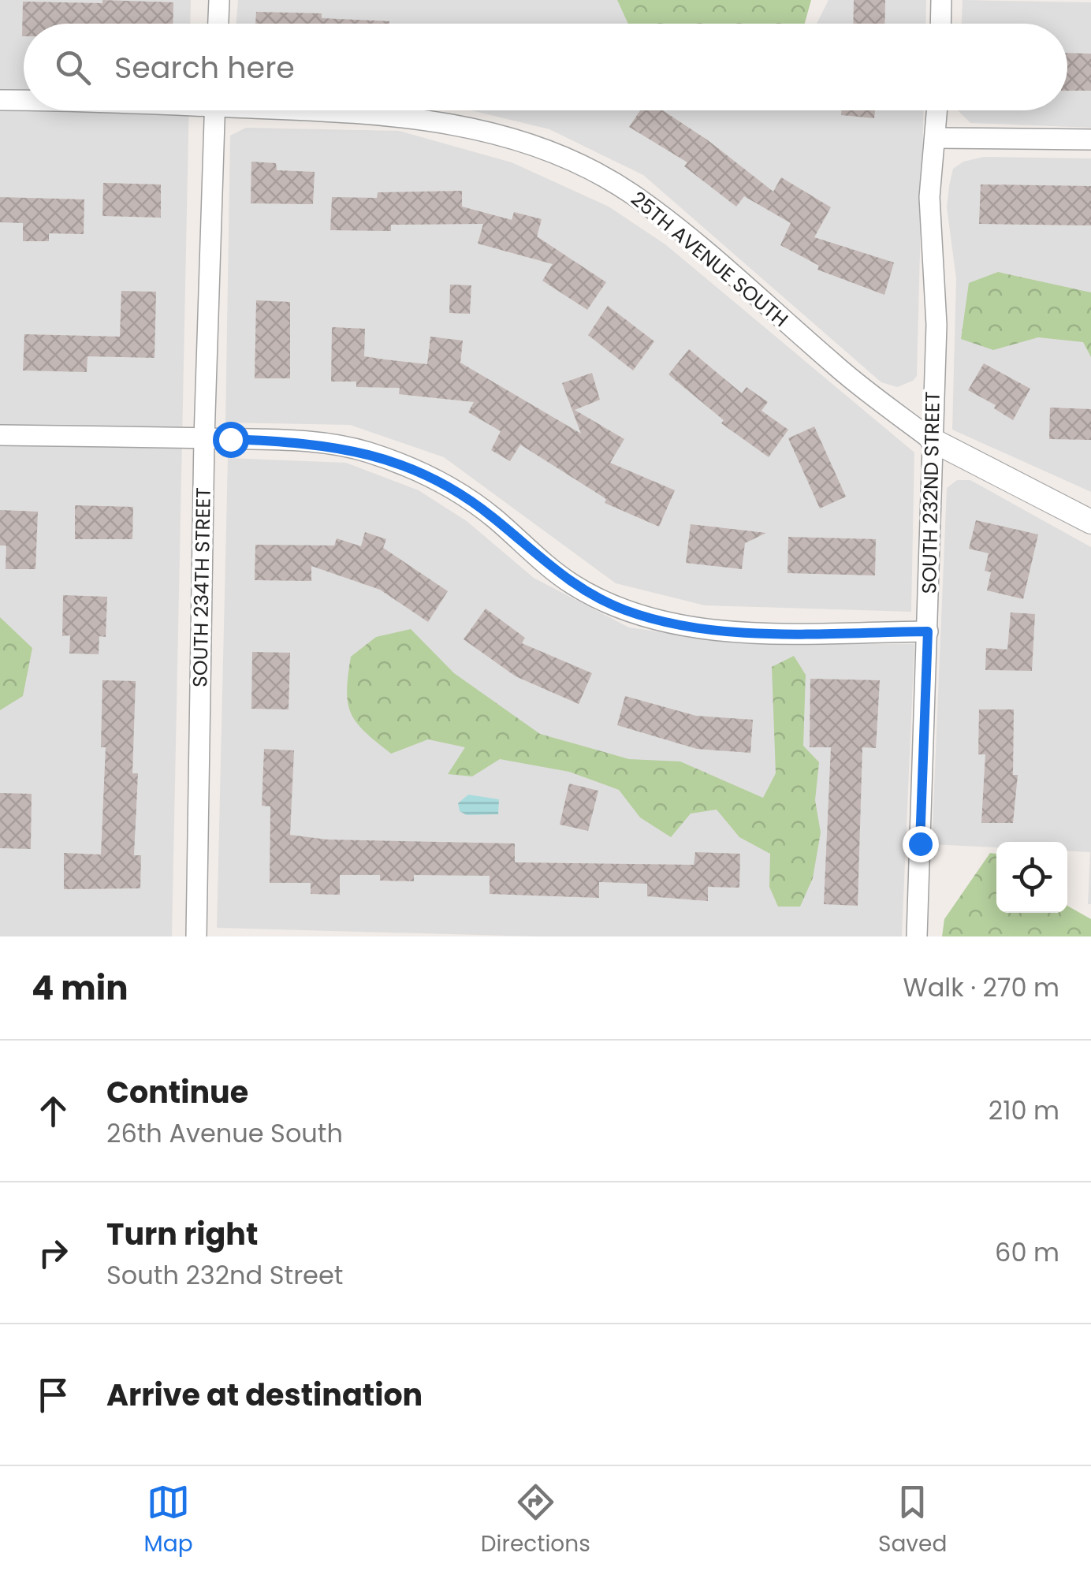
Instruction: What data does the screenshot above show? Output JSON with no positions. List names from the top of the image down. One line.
{"streets":{"street":["25TH AVENUE SOUTH","SOUTH 232ND STREET","SOUTH 234TH STREET"]},"crossings":[["25TH AVENUE SOUTH","SOUTH 232ND STREET"]],"page":{"search":"Search here","heading":["4 min","Walk · 270 m"],"list":[["Continue","26th Avenue South","210 m"],["Turn right","South 232nd Street","60 m"],"Arrive at destination"],"nav":["Map","Directions","Saved"]}}
